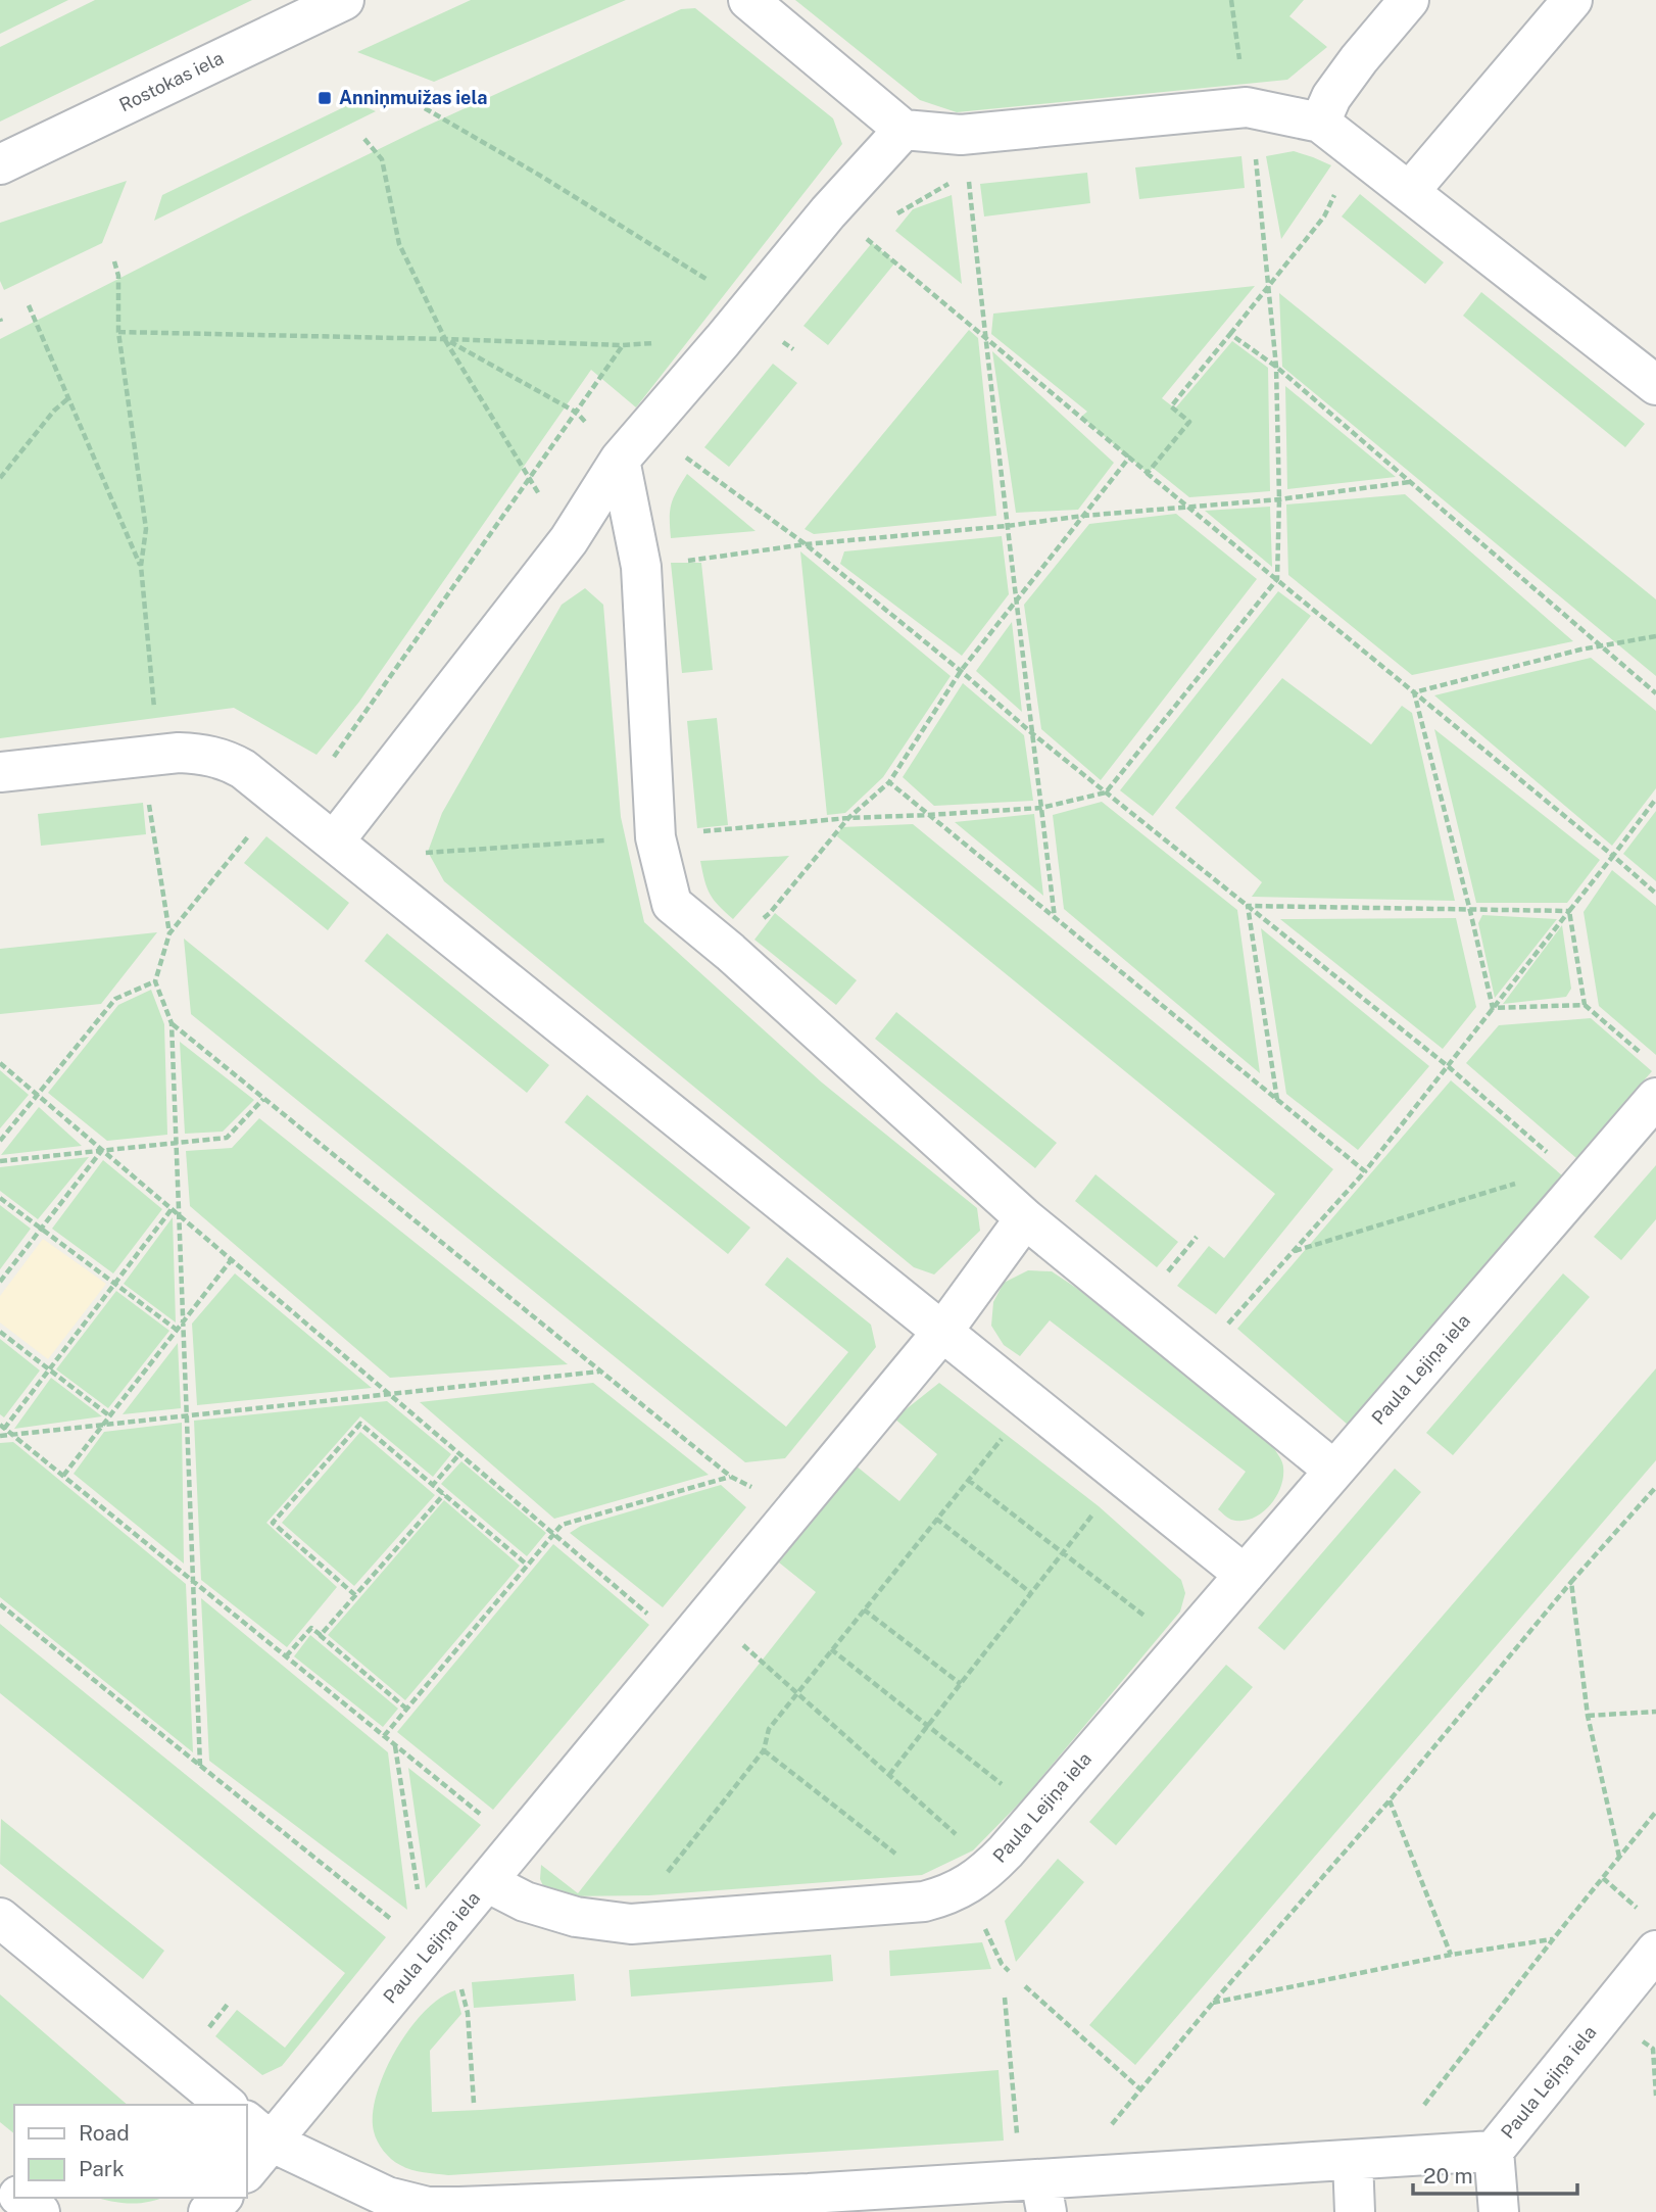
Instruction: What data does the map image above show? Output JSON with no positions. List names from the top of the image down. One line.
{"streets":{"street":["Rostokas iela","Paula Lejiņa iela"]},"places":{"transit":["Anniņmuižas iela"]},"legend":["Road","Park"],"scale_bar":"20 m"}
